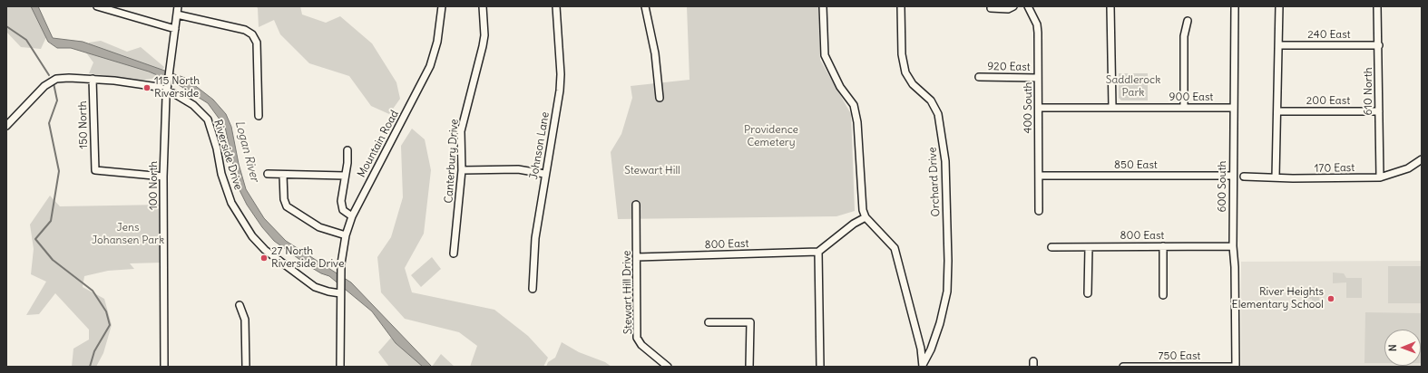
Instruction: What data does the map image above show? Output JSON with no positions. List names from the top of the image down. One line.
{"streets":{"street":["240 East","920 East","610 North","900 East","200 East","400 South","150 North","Mountain Road","Johnson Lane","Riverside Drive","Canterbury Drive","850 East","170 East","Orchard Drive","100 North","600 South","800 East","Stewart Hill Drive","750 East"]},"crossings":[["240 East","610 North"],["920 East","400 South"],["610 North","200 East"],["610 North","170 East"],["900 East","400 South"],["900 East","600 South"],["400 South","850 East"],["150 North","Riverside Drive"],["150 North","100 North"],["Mountain Road","Riverside Drive"],["Riverside Drive","100 North"],["850 East","600 South"],["600 South","800 East"],["600 South","750 East"],["800 East","Stewart Hill Drive"]],"water":["Logan River"],"parks":["Saddlerock Park","Providence Cemetery","Stewart Hill","Jens Johansen Park"],"places":["115 North Riverside","27 North Riverside Drive","River Heights Elementary School"],"north":"left"}
